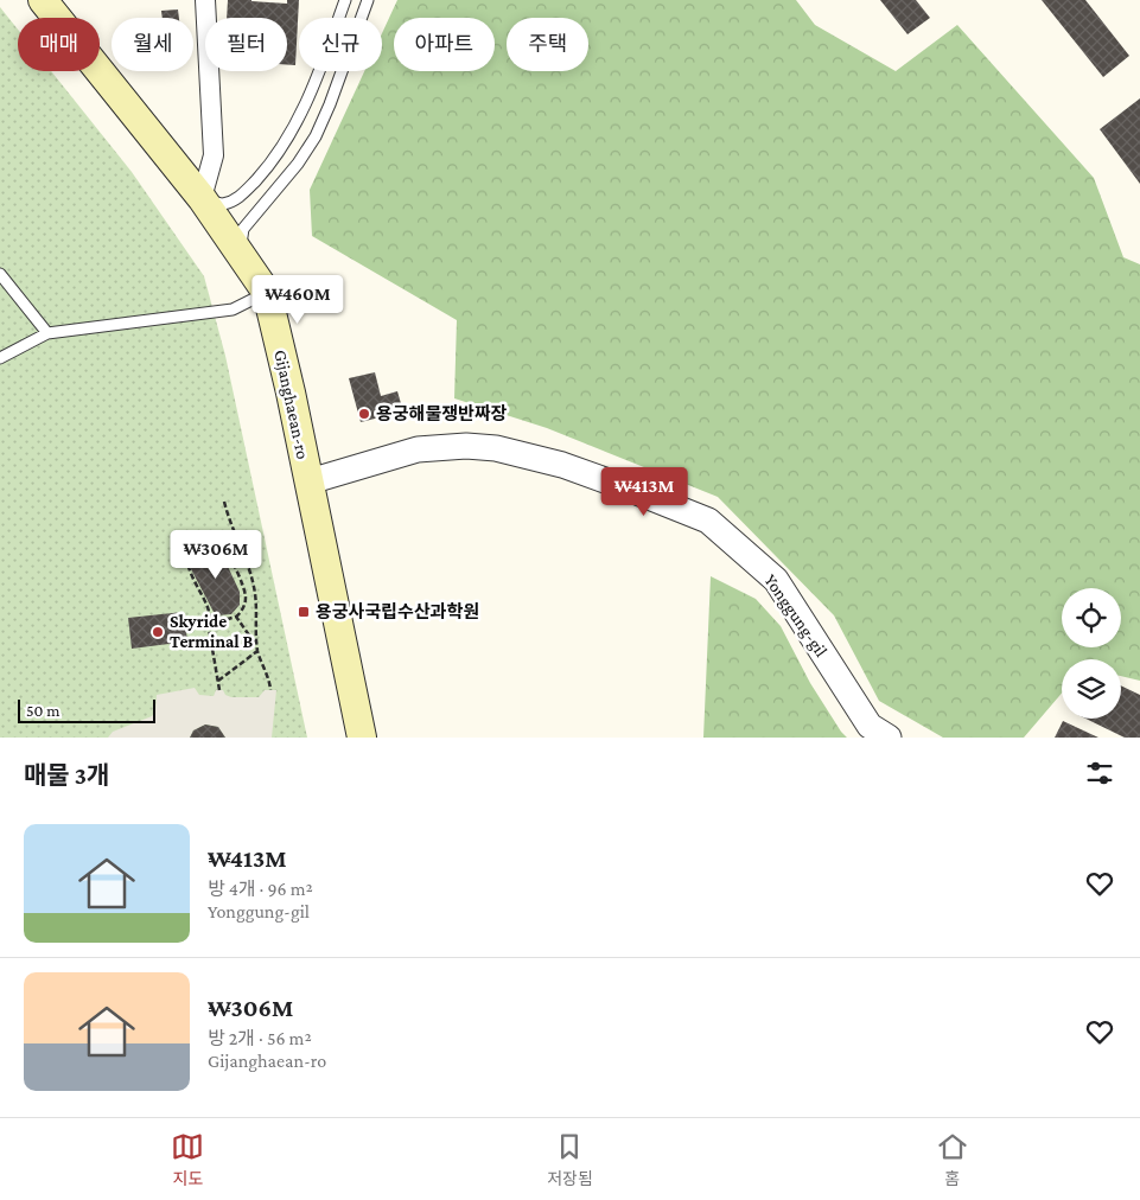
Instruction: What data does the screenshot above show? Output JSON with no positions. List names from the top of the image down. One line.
{"streets":{"main road":["Gijanghaean-ro"],"street":["Yonggung-gil"]},"crossings":[["Gijanghaean-ro","Yonggung-gil"]],"places":{"other":["용궁해물쟁반짜장","Skyride Terminal B"],"transit":["용궁사국립수산과학원"]},"scale_bar":"50 m","page":{"chip":["매매","월세","필터","신규","아파트","주택"],"price":["₩460M","₩413M","₩306M"],"scale":"50 m","heading":"매물 3개","list":[{"name":"₩413M","note":"방 4개 · 96 m² · Yonggung-gil"},{"name":"₩306M","note":"방 2개 · 56 m² · Gijanghaean-ro"}],"tabs":["지도","저장됨","홈"]}}
